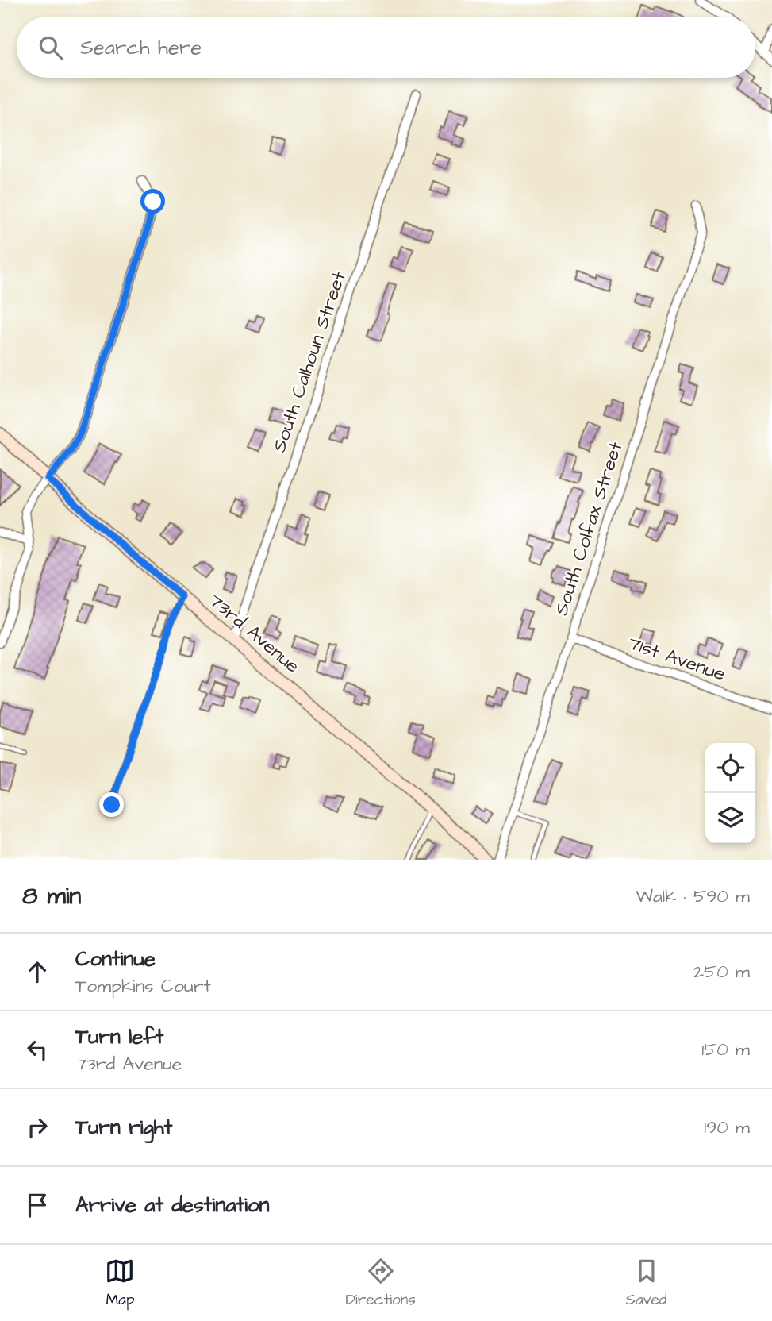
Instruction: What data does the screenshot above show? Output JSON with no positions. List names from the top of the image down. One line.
{"streets":{"street":["South Calhoun Street","South Colfax Street","73rd Avenue","71st Avenue"]},"crossings":[["South Calhoun Street","73rd Avenue"],["South Colfax Street","71st Avenue"]],"page":{"search":"Search here","heading":["8 min","Walk · 590 m"],"list":[["Continue","Tompkins Court","250 m"],["Turn left","73rd Avenue","150 m"],["Turn right","190 m"],"Arrive at destination"],"nav":["Map","Directions","Saved"]}}
